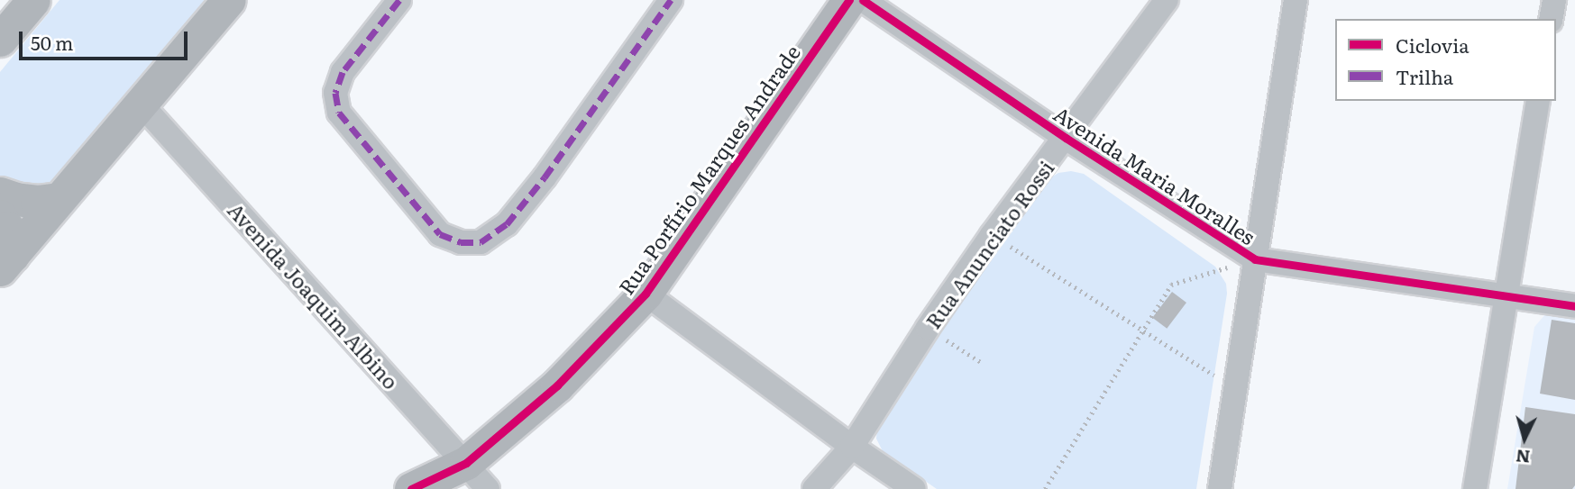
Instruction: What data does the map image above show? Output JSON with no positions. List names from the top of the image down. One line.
{"streets":{"street":["Rua Porfírio Marques Andrade","Avenida Maria Moralles","Rua Anunciato Rossi","Avenida Joaquim Albino"]},"crossings":[["Rua Porfírio Marques Andrade","Avenida Joaquim Albino"],["Avenida Maria Moralles","Rua Anunciato Rossi"]],"legend":["Ciclovia","Trilha"],"scale_bar":"50 m","north":"bottom"}
